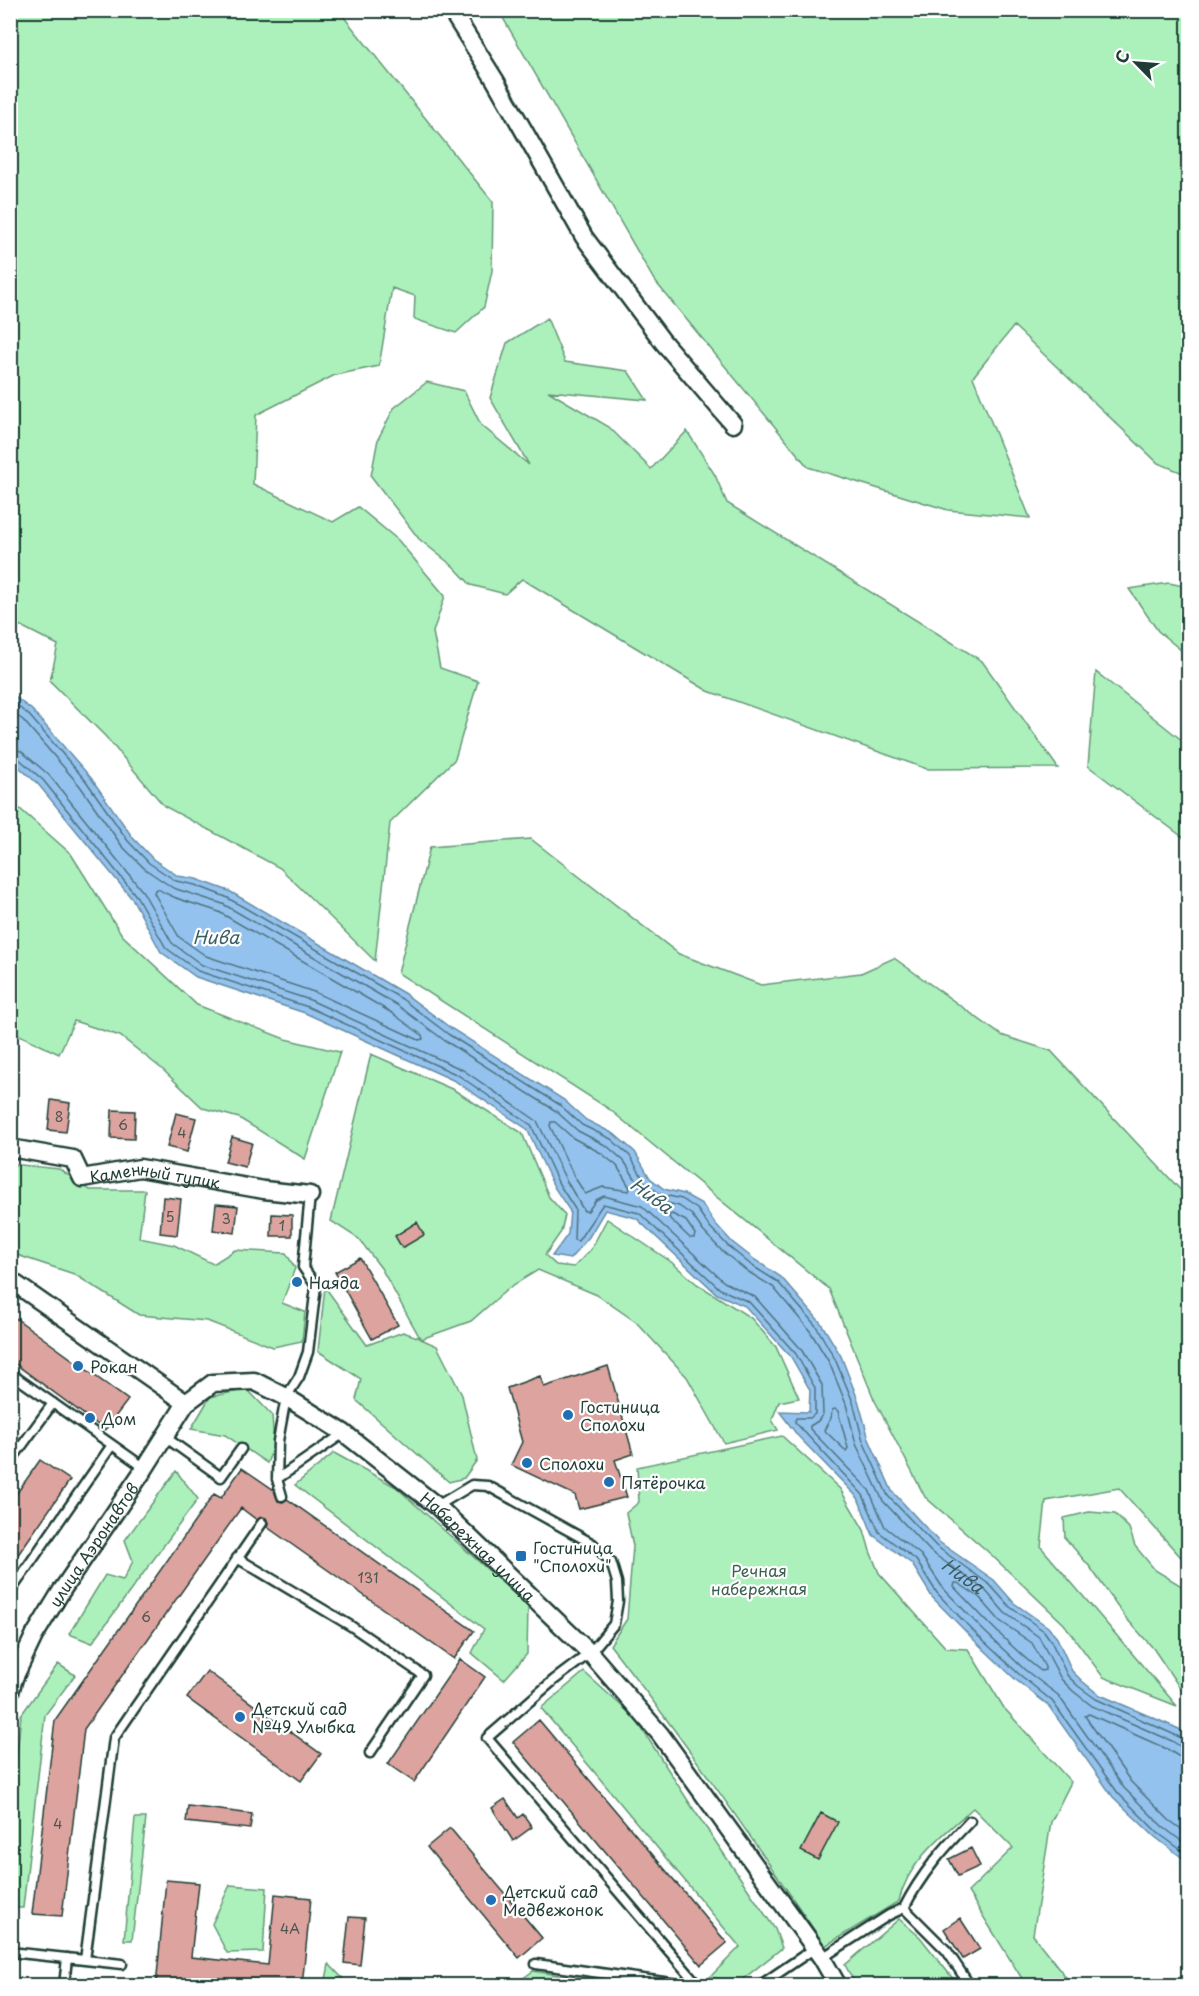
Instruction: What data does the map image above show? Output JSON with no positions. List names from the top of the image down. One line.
{"streets":{"street":["Каменный тупик","улица Аэронавтов","Набережная улица"]},"crossings":[["улица Аэронавтов","Набережная улица"]],"water":["Нива"],"parks":["Речная набережная"],"places":{"other":["Наяда","Рокан","Гостиница Сполохи","Дом","Сполохи","Пятёрочка","Детский сад №49 Улыбка","Детский сад Медвежонок"],"transit":["Гостиница \"Сполохи\""]},"house_numbers":["8","6","4","5","3","1","131","6","4","4А"],"north":"top left"}
